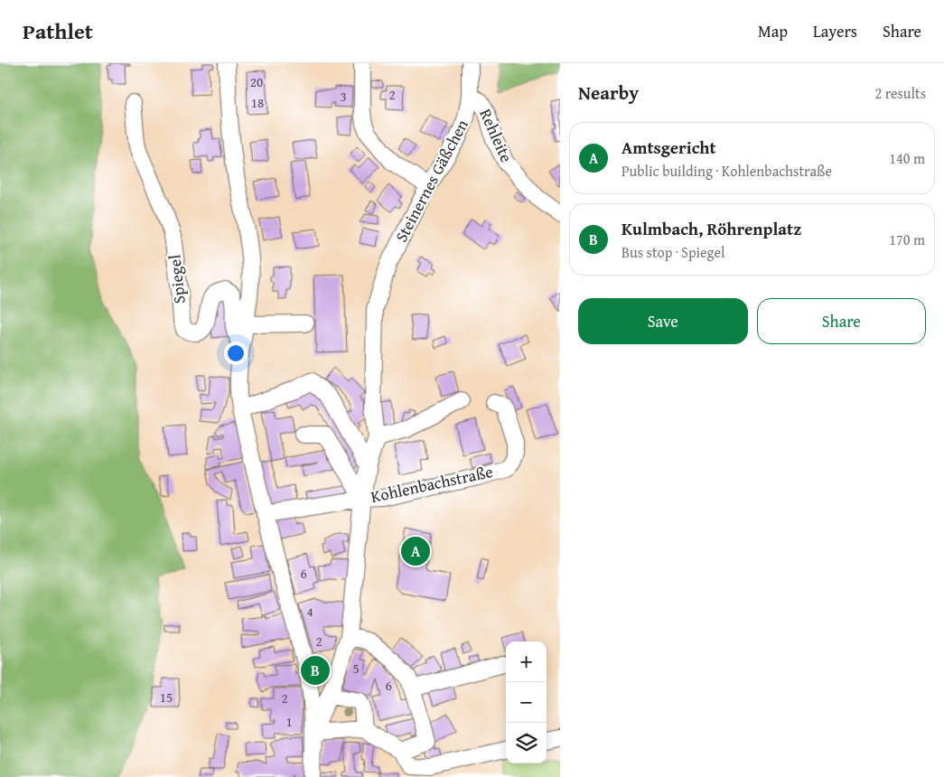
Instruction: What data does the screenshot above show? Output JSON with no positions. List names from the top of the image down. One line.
{"streets":{"street":["Rehleite","Steinernes Gäßchen","Spiegel","Kohlenbachstraße"]},"crossings":[["Rehleite","Steinernes Gäßchen"],["Steinernes Gäßchen","Kohlenbachstraße"],["Spiegel","Kohlenbachstraße"]],"house_numbers":["20","2","3","18","6","4","2","5","6","15","2","1"],"page":{"header":"Pathlet","nav":["Map","Layers","Share"],"heading":["Nearby","2 results"],"list":[{"mark":"A","name":"Amtsgericht","note":"Public building · Kohlenbachstraße","value":"140 m"},{"mark":"B","name":"Kulmbach, Röhrenplatz","note":"Bus stop · Spiegel","value":"170 m"}],"buttons":["Save","Share"],"pins":["A","B"],"map_buttons":["+","−"]}}
